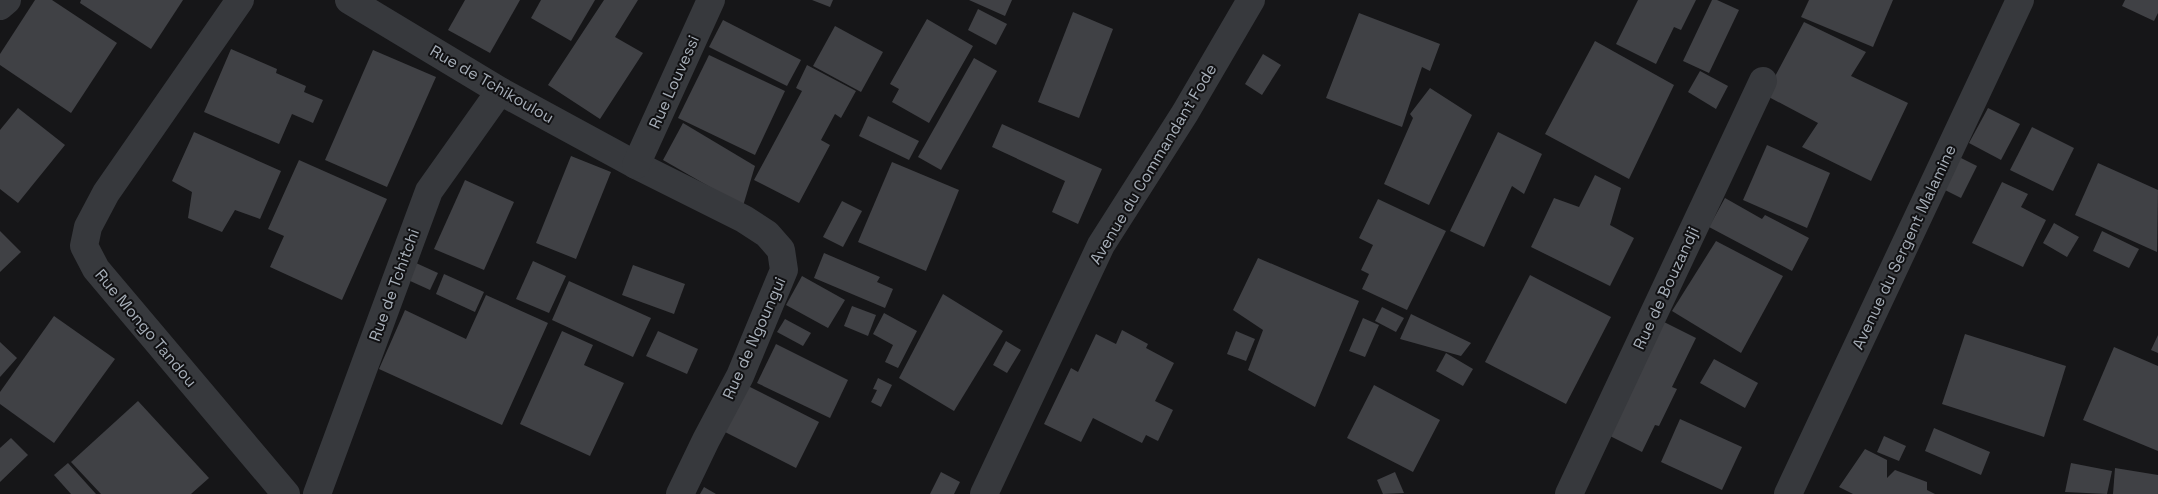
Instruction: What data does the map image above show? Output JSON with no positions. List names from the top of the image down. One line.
{"streets":{"street":["Rue Louvessi","Rue de Tchikoulou","Avenue du Commandant Fode","Avenue du Sergent Malamine","Rue de Tchitchi","Rue de Bouzandji","Rue Mongo Tandou","Rue de Ngoungui"]},"crossings":[["Rue Louvessi","Rue de Tchikoulou"],["Rue Louvessi","Rue de Ngoungui"],["Rue de Tchikoulou","Rue de Tchitchi"],["Rue de Tchikoulou","Rue de Ngoungui"]]}
